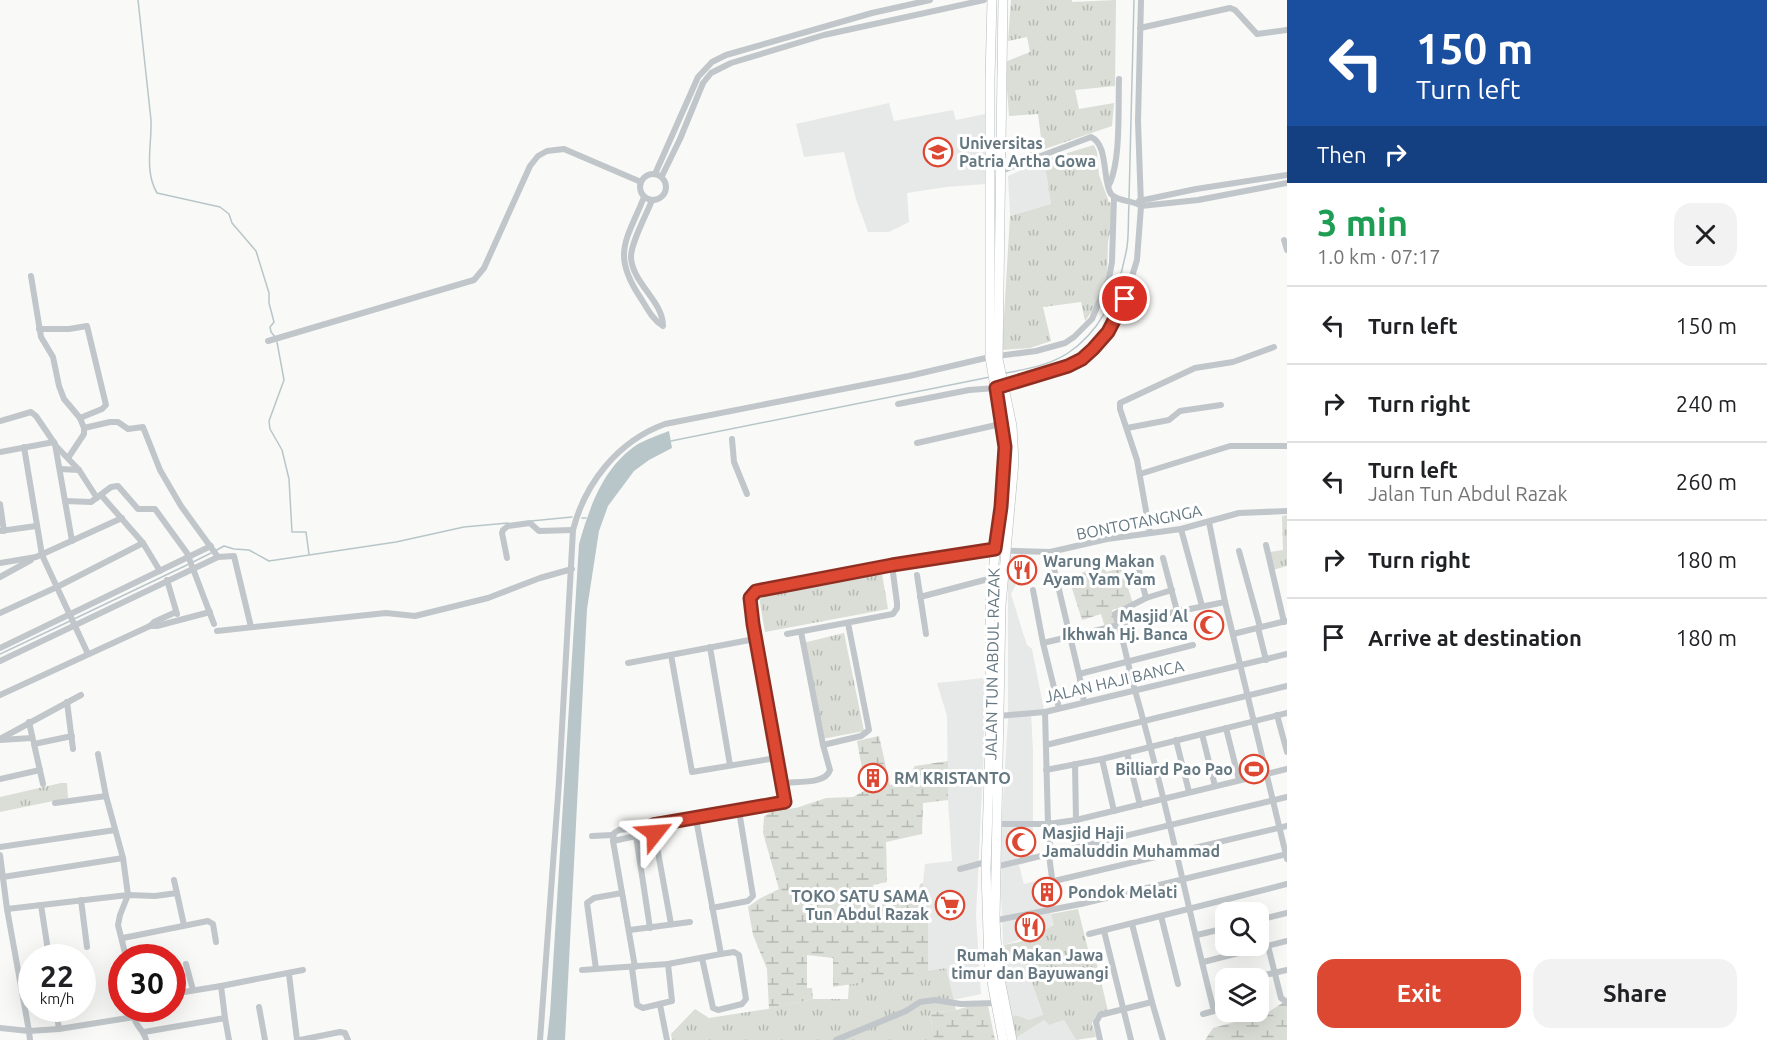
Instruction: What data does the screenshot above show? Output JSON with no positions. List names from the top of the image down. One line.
{"streets":{"main road":["JALAN TUN ABDUL RAZAK"],"street":["BONTOTANGNGA","JALAN HAJI BANCA"]},"crossings":[["BONTOTANGNGA","JALAN TUN ABDUL RAZAK"],["JALAN TUN ABDUL RAZAK","JALAN HAJI BANCA"]],"places":{"school or university":["Universitas Patria Artha Gowa"],"restaurant":["Warung Makan Ayam Yam Yam","Rumah Makan Jawa timur dan Bayuwangi"],"mosque":["Masjid Al Ikhwah Hj. Banca","Masjid Haji Jamaluddin Muhammad"],"sports":["Billiard Pao Pao"],"building":["RM KRISTANTO","Pondok Melati"],"supermarket":["TOKO SATU SAMA Tun Abdul Razak"]},"page":{"turn":["150 m","Turn left"],"then":"Then","heading":["3 min","1.0 km · 07:17"],"list":[{"name":"Turn left","value":"150 m"},{"name":"Turn right","value":"240 m"},{"name":"Turn left","note":"Jalan Tun Abdul Razak","value":"260 m"},{"name":"Turn right","value":"180 m"},{"name":"Arrive at destination","value":"180 m"}],"speed":"22 km/h","limit":"30","buttons":["Exit","Share"]}}
